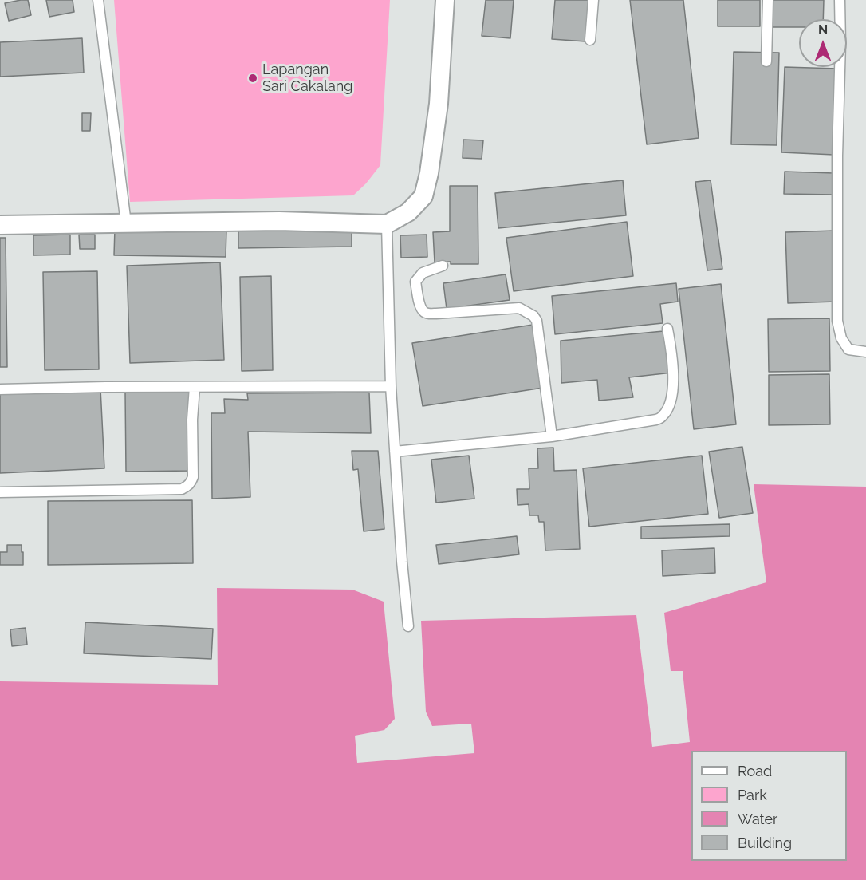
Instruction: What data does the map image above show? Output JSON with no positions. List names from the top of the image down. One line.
{"places":["Lapangan Sari Cakalang"],"legend":["Road","Park","Water","Building"],"north":"top"}
